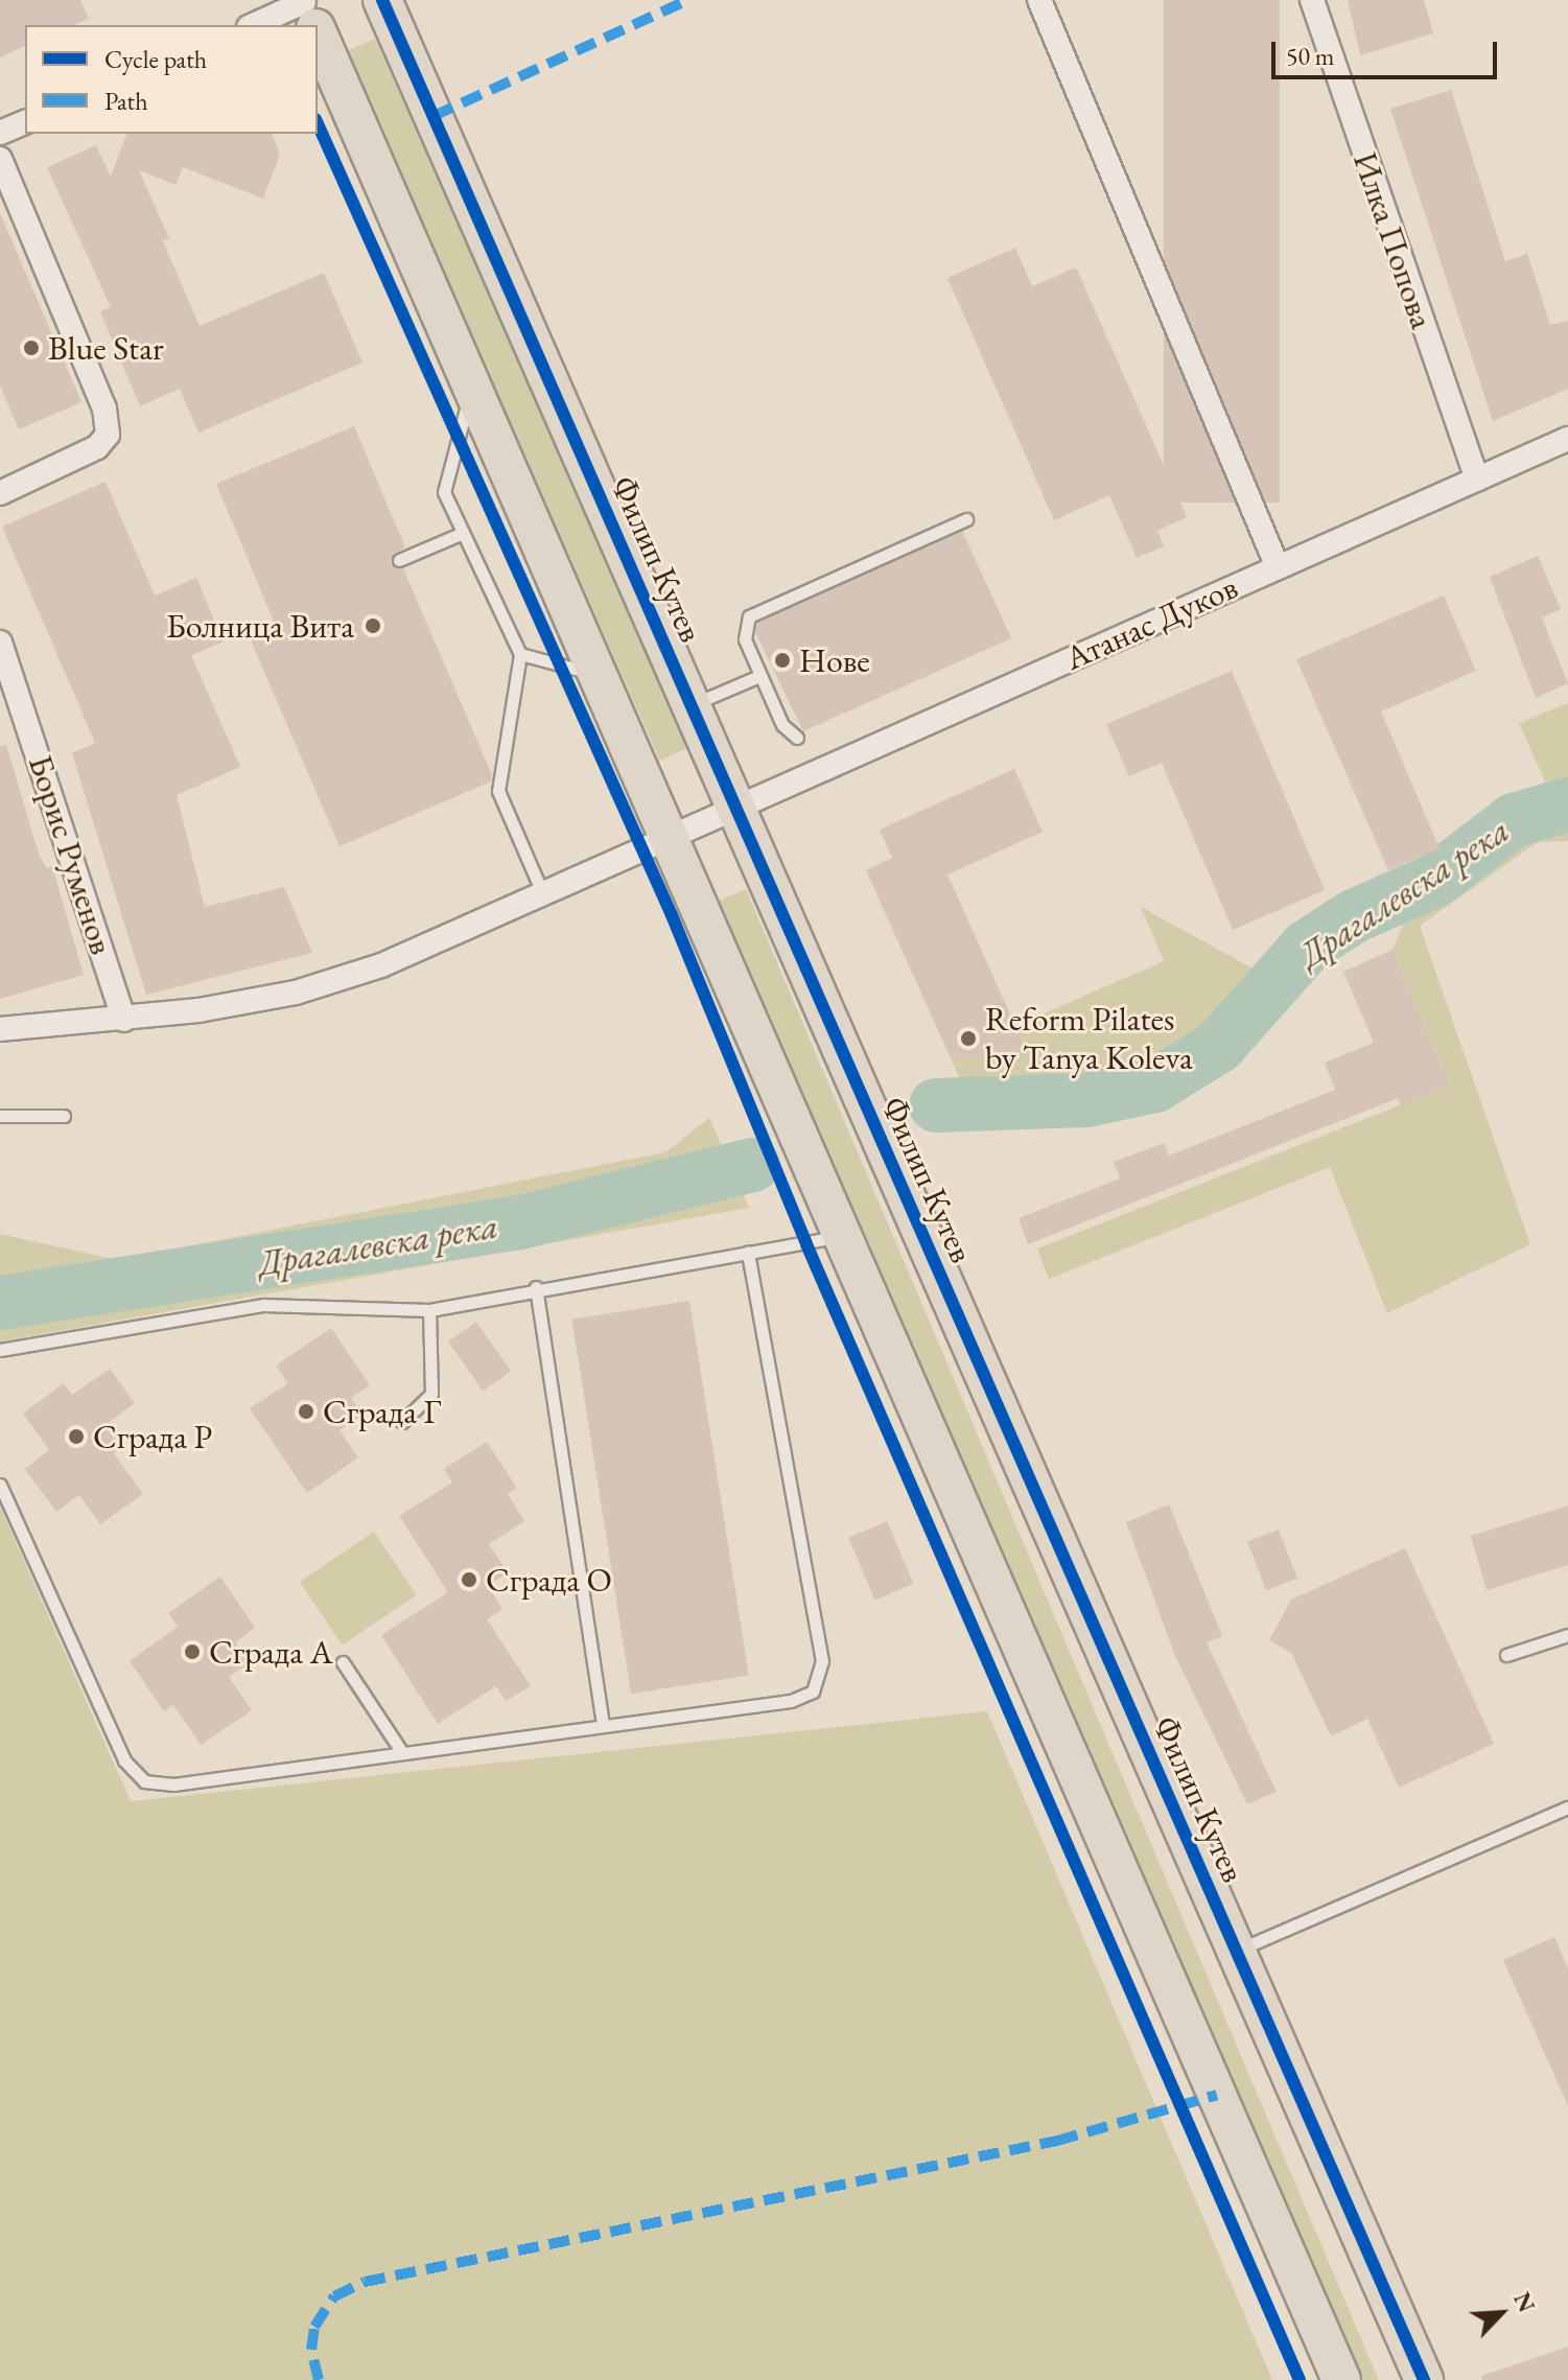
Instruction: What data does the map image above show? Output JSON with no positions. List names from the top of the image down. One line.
{"streets":{"main road":["Филип Кутев"],"street":["Илка Попова","Атанас Дуков","Борис Руменов"]},"crossings":[["Илка Попова","Атанас Дуков"],["Филип Кутев","Атанас Дуков"],["Атанас Дуков","Борис Руменов"]],"water":["Драгалевска река"],"places":["Blue Star","Болница Вита","Нове","Reform Pilates by Tanya Koleva","Сграда Г","Сграда Р","Сграда О","Сграда А"],"legend":["Cycle path","Path"],"scale_bar":"50 m","north":"top right"}
